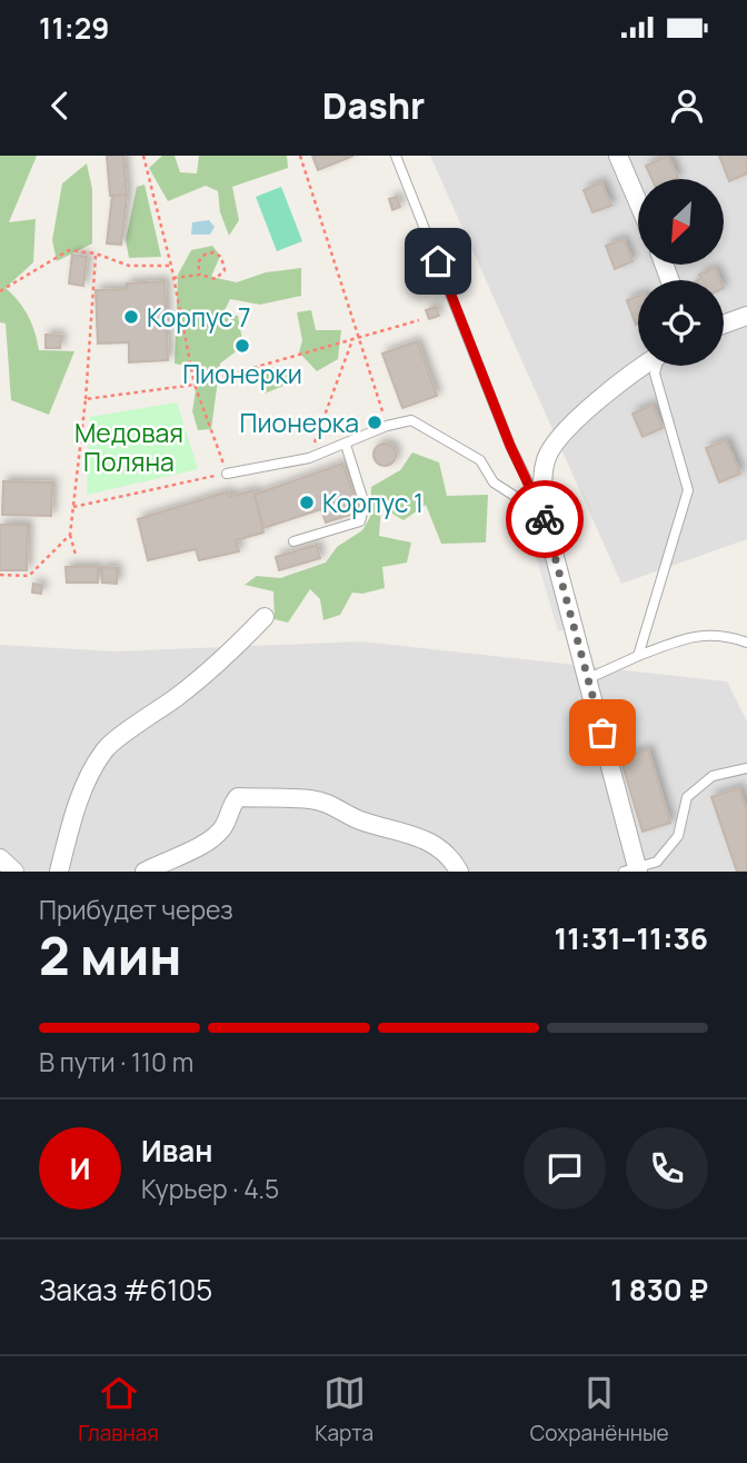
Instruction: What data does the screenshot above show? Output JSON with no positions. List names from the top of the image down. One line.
{"parks":["Медовая Поляна"],"places":["Корпус 7","Пионерки","Пионерка","Корпус 1"],"north":"bottom left","page":{"status":"11:29","header":"Dashr","heading":["2 мин","Прибудет через","11:31–11:36"],"panel":["Иван","Курьер · 4.5","Заказ #6105","1 830 ₽"],"bar":"В пути · 110 m","round":"И","tabs":["Главная","Карта","Сохранённые"]}}
